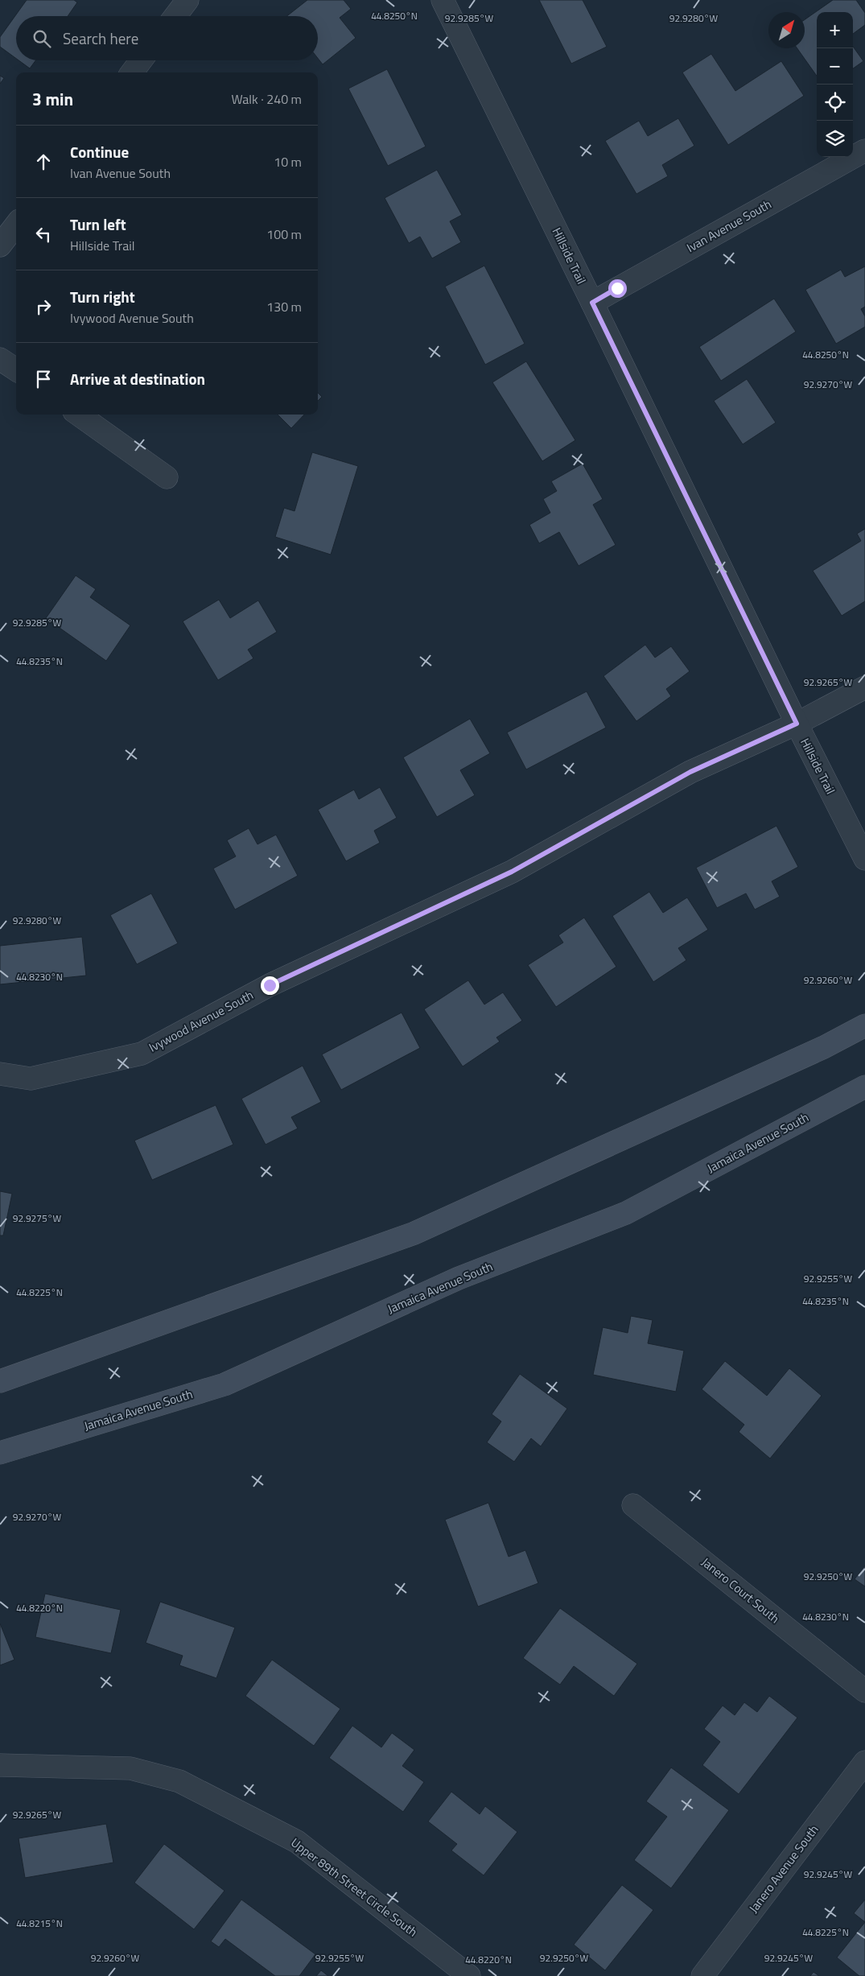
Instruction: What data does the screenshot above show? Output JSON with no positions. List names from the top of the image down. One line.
{"streets":{"main road":["Jamaica Avenue South"],"street":["Ivan Avenue South","Hillside Trail","Ivywood Avenue South","Janero Court South","Janero Avenue South","Upper 89th Street Circle South"]},"crossings":[["Ivan Avenue South","Hillside Trail"],["Hillside Trail","Ivywood Avenue South"]],"north":"top right","page":{"map_buttons":["+","−"],"search":"Search here","heading":["3 min","Walk · 240 m"],"list":[["Continue","Ivan Avenue South","10 m"],["Turn left","Hillside Trail","100 m"],["Turn right","Ivywood Avenue South","130 m"],"Arrive at destination"]},"coordinates":["44.8250°N","92.9285°W","92.9280°W","92.9270°W","44.8235°N","92.9265°W","44.8230°N","92.9260°W","92.9275°W","92.9255°W","44.8225°N","92.9250°W","44.8220°N","92.9245°W","44.8215°N"]}
